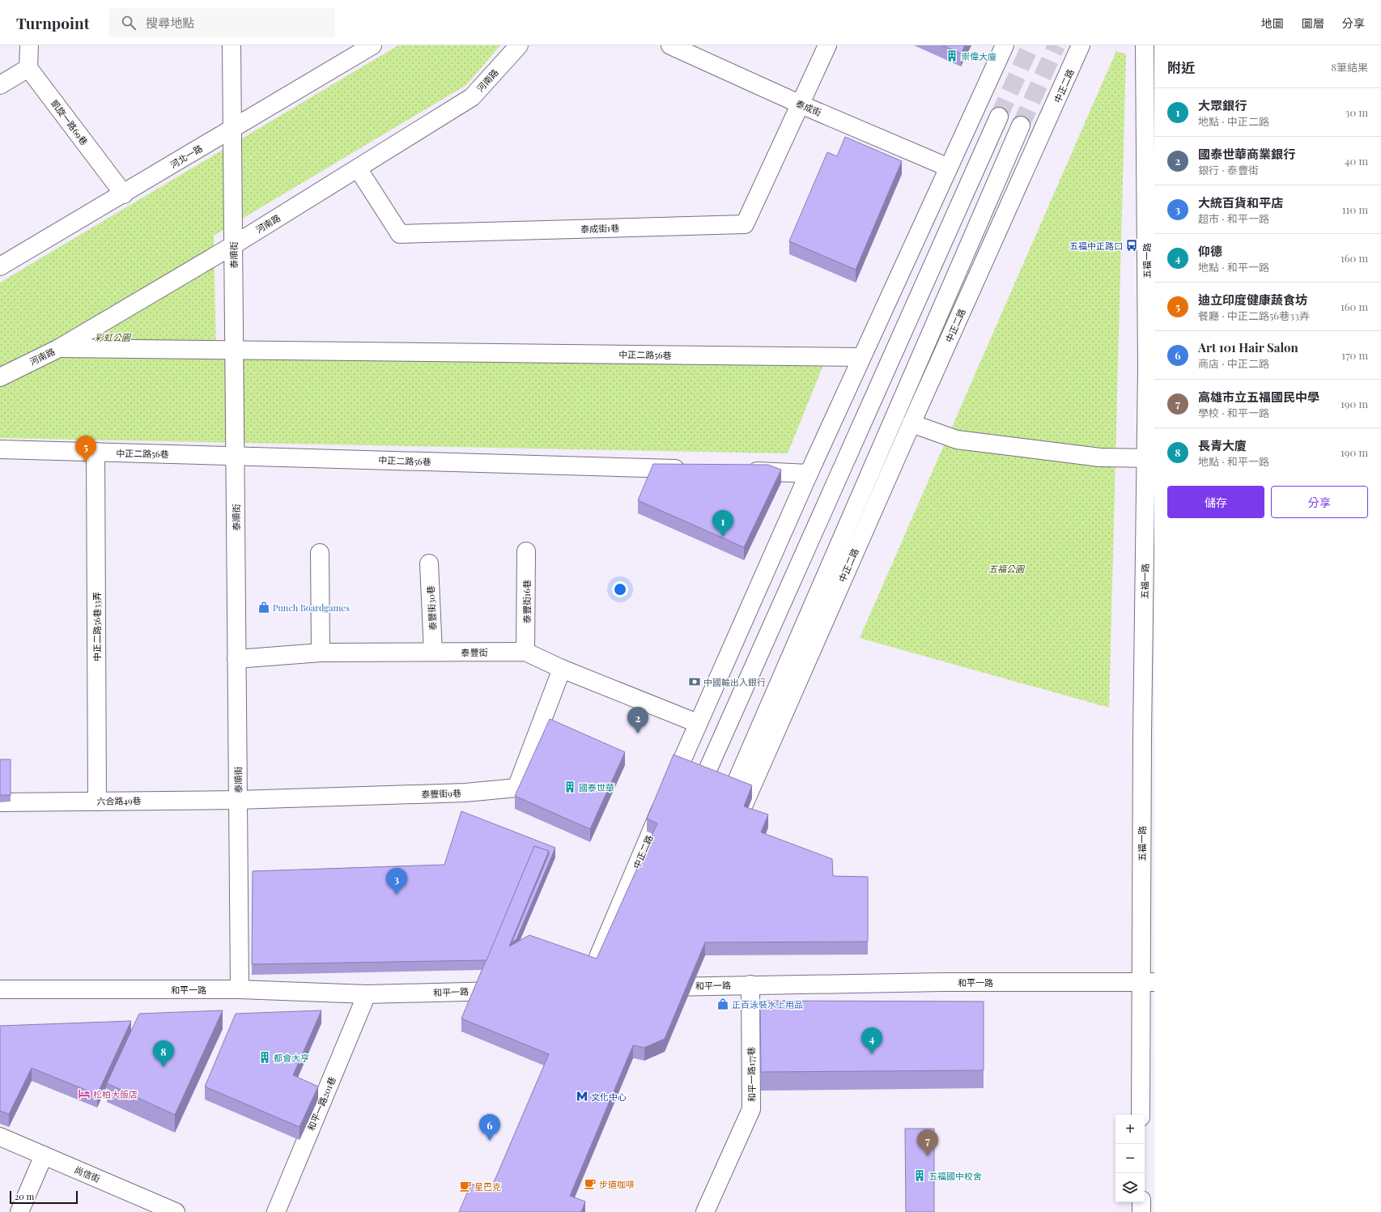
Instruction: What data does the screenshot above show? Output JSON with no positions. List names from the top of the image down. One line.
{"streets":{"street":["河南路","中正二路","泰成街","凱旋一路69巷","河北一路","泰成街1巷","泰順街","五福一路","中正二路56巷","泰豐街16巷","泰豐街30巷","中正二路56巷33弄","泰豐街","泰豐街9巷","六合路49巷","和平一路","和平一路177巷","和平一路201巷","尚信街"]},"crossings":[["河南路","泰成街1巷"],["河南路","泰順街"],["河南路","中正二路56巷"],["中正二路","泰成街"],["中正二路","中正二路56巷"],["中正二路","泰豐街"],["泰成街","泰成街1巷"],["凱旋一路69巷","河北一路"],["河北一路","泰順街"],["泰順街","中正二路56巷"],["泰順街","泰豐街"],["泰順街","泰豐街9巷"],["泰順街","六合路49巷"],["泰順街","和平一路"],["五福一路","和平一路"],["中正二路56巷","中正二路56巷33弄"],["泰豐街16巷","泰豐街"],["泰豐街30巷","泰豐街"],["中正二路56巷33弄","六合路49巷"],["泰豐街","泰豐街9巷"],["泰豐街9巷","六合路49巷"],["和平一路","和平一路177巷"],["和平一路","和平一路201巷"]],"parks":["彩虹公園","五福公園"],"places":{"building":["崇偉大廈","國泰世華","都會大亨","五福國中校舍"],"bus stop":["五福中正路口"],"shop":["Punch Boardgames","正百泳裝水上用品"],"bank":["中國輸出入銀行"],"hotel":["松柏大飯店"],"metro station":["文化中心"],"cafe":["步道咖啡","星巴克"]},"scale_bar":"20 m","page":{"header":"Turnpoint","search":"搜尋地點","nav":["地圖","圖層","分享"],"heading":["附近","8筆結果"],"list":[{"mark":"1","name":"大眾銀行","note":"地點 · 中正二路","value":"30 m"},{"mark":"2","name":"國泰世華商業銀行","note":"銀行 · 泰豐街","value":"40 m"},{"mark":"3","name":"大統百貨和平店","note":"超市 · 和平一路","value":"110 m"},{"mark":"4","name":"仰德","note":"地點 · 和平一路","value":"160 m"},{"mark":"5","name":"迪立印度健康蔬食坊","note":"餐廳 · 中正二路56巷33弄","value":"160 m"},{"mark":"6","name":"Art 101 Hair Salon","note":"商店 · 中正二路","value":"170 m"},{"mark":"7","name":"高雄市立五福國民中學","note":"學校 · 和平一路","value":"190 m"},{"mark":"8","name":"長青大廈","note":"地點 · 和平一路","value":"190 m"}],"pins":["5","1","2","3","4","8","6","7"],"buttons":["儲存","分享"],"map_buttons":["+","−"],"scale":"20 m"}}
